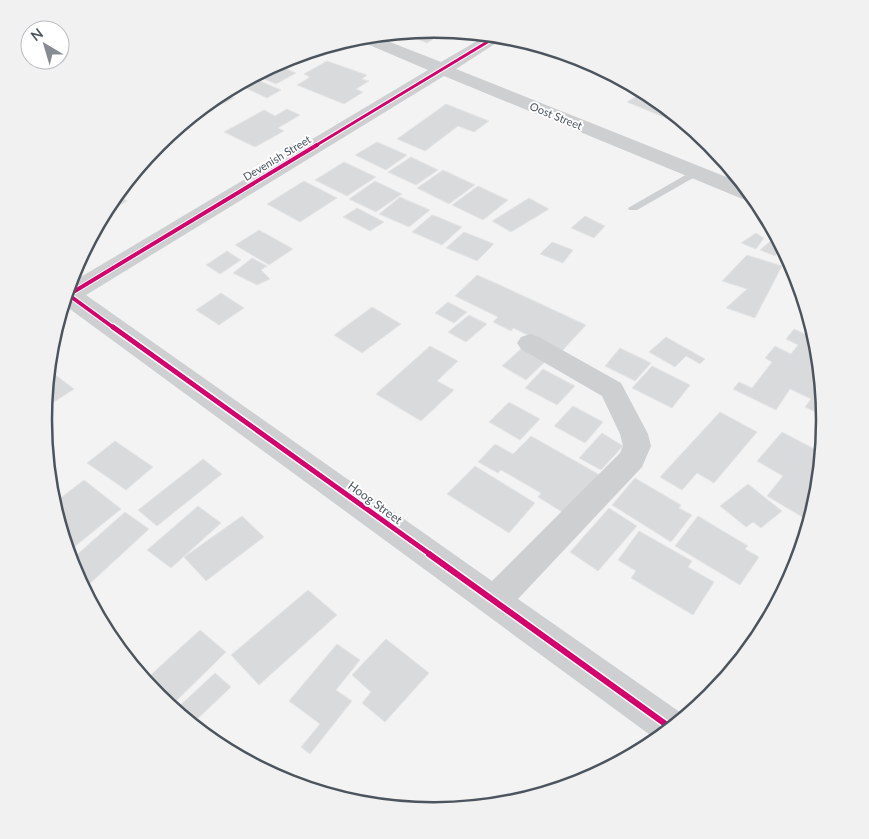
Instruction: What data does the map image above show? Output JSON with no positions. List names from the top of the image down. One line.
{"streets":{"street":["Oost Street","Devenish Street","Hoog Street"]},"crossings":[["Oost Street","Devenish Street"]],"north":"top left"}
